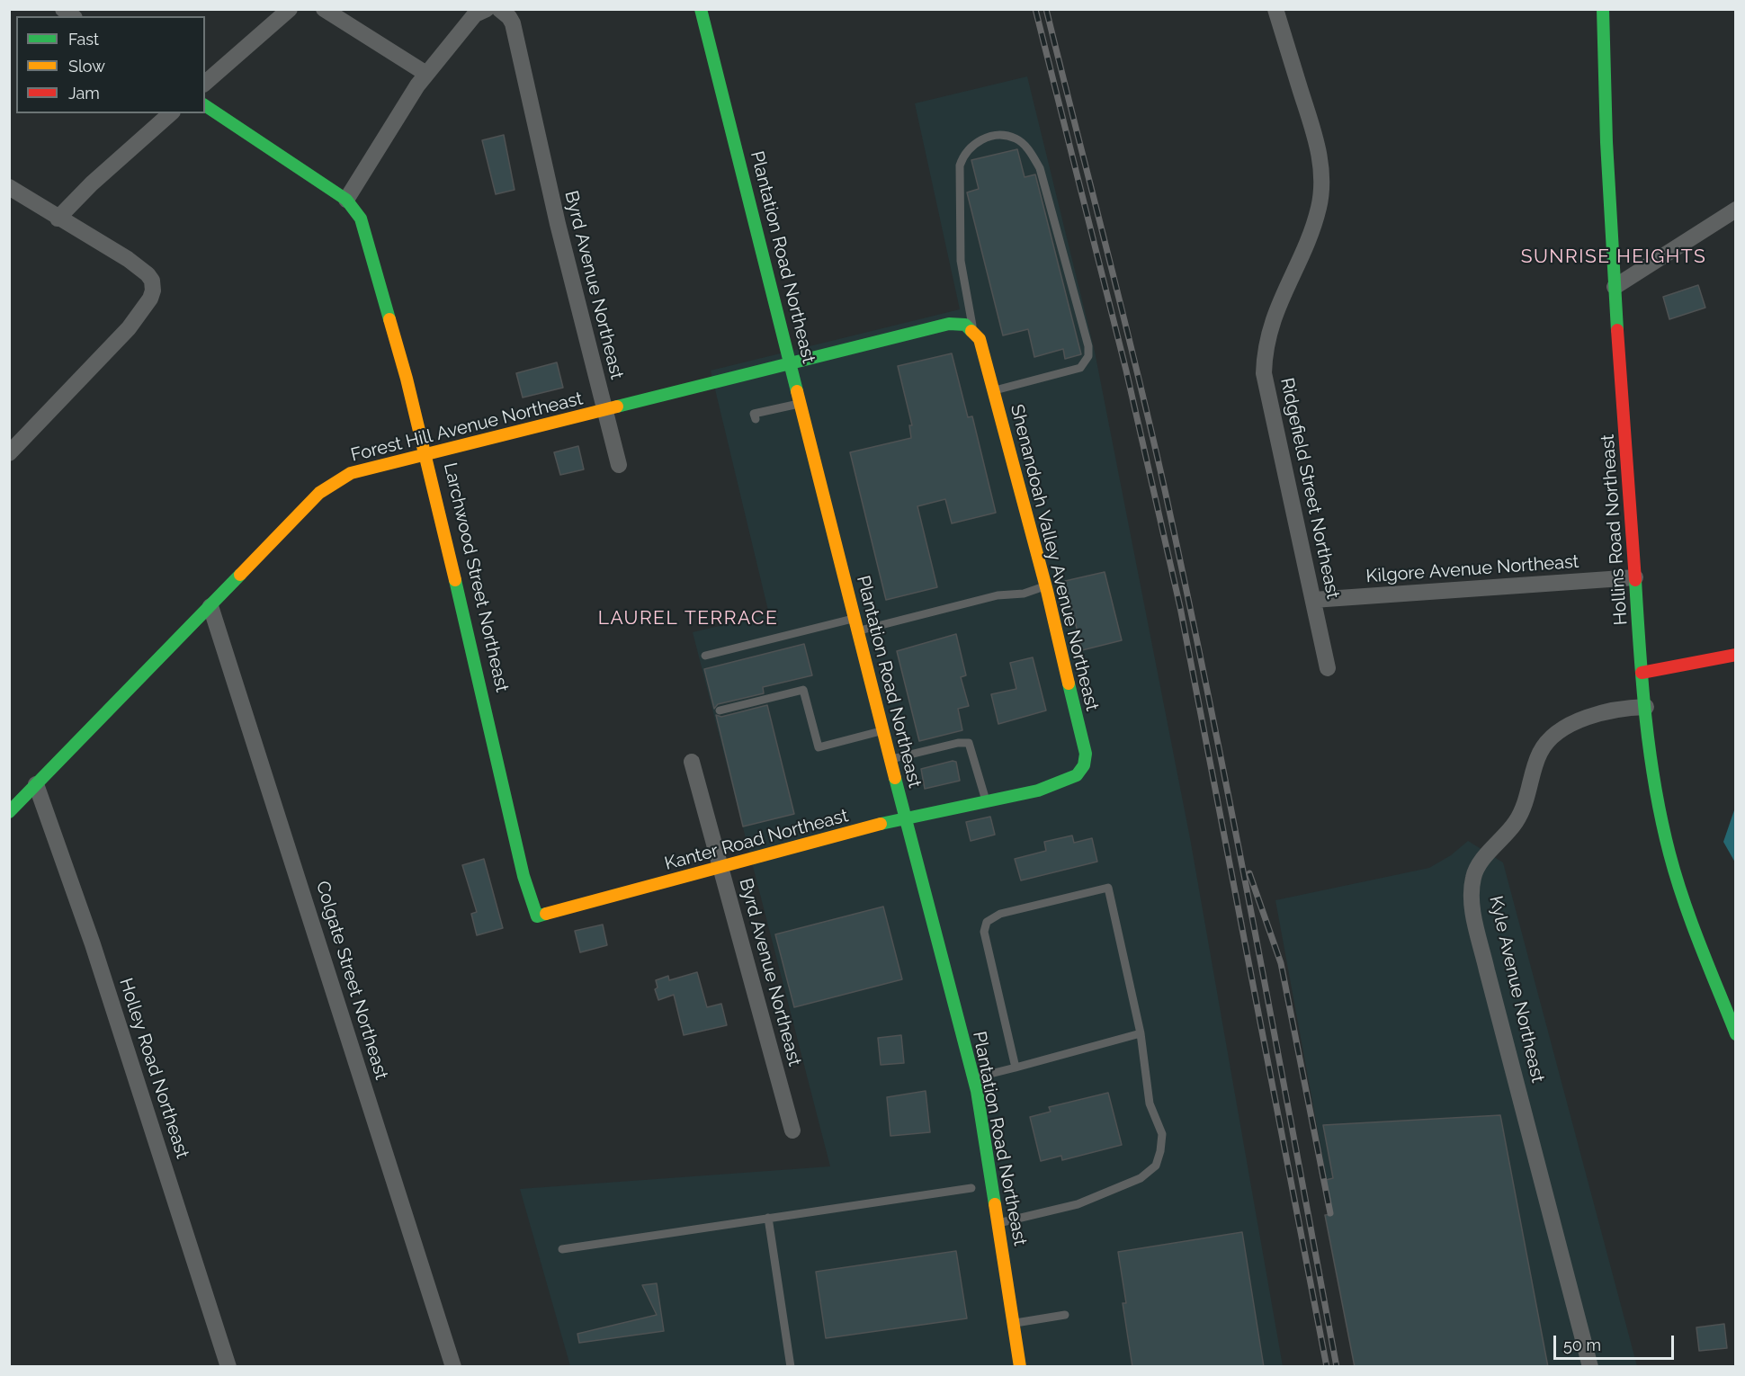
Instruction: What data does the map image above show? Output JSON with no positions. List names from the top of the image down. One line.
{"streets":{"street":["Plantation Road Northeast","Byrd Avenue Northeast","Forest Hill Avenue Northeast","Ridgefield Street Northeast","Hollins Road Northeast","Shenandoah Valley Avenue Northeast","Kilgore Avenue Northeast","Larchwood Street Northeast","Kanter Road Northeast","Colgate Street Northeast","Kyle Avenue Northeast","Holley Road Northeast"]},"crossings":[["Plantation Road Northeast","Forest Hill Avenue Northeast"],["Plantation Road Northeast","Kanter Road Northeast"],["Byrd Avenue Northeast","Forest Hill Avenue Northeast"],["Byrd Avenue Northeast","Kanter Road Northeast"],["Forest Hill Avenue Northeast","Shenandoah Valley Avenue Northeast"],["Forest Hill Avenue Northeast","Larchwood Street Northeast"],["Forest Hill Avenue Northeast","Colgate Street Northeast"],["Forest Hill Avenue Northeast","Holley Road Northeast"],["Ridgefield Street Northeast","Kilgore Avenue Northeast"],["Hollins Road Northeast","Kilgore Avenue Northeast"],["Hollins Road Northeast","Kyle Avenue Northeast"],["Shenandoah Valley Avenue Northeast","Kanter Road Northeast"],["Larchwood Street Northeast","Kanter Road Northeast"]],"districts":["SUNRISE HEIGHTS","LAUREL TERRACE"],"legend":["Fast","Slow","Jam"],"scale_bar":"50 m"}
